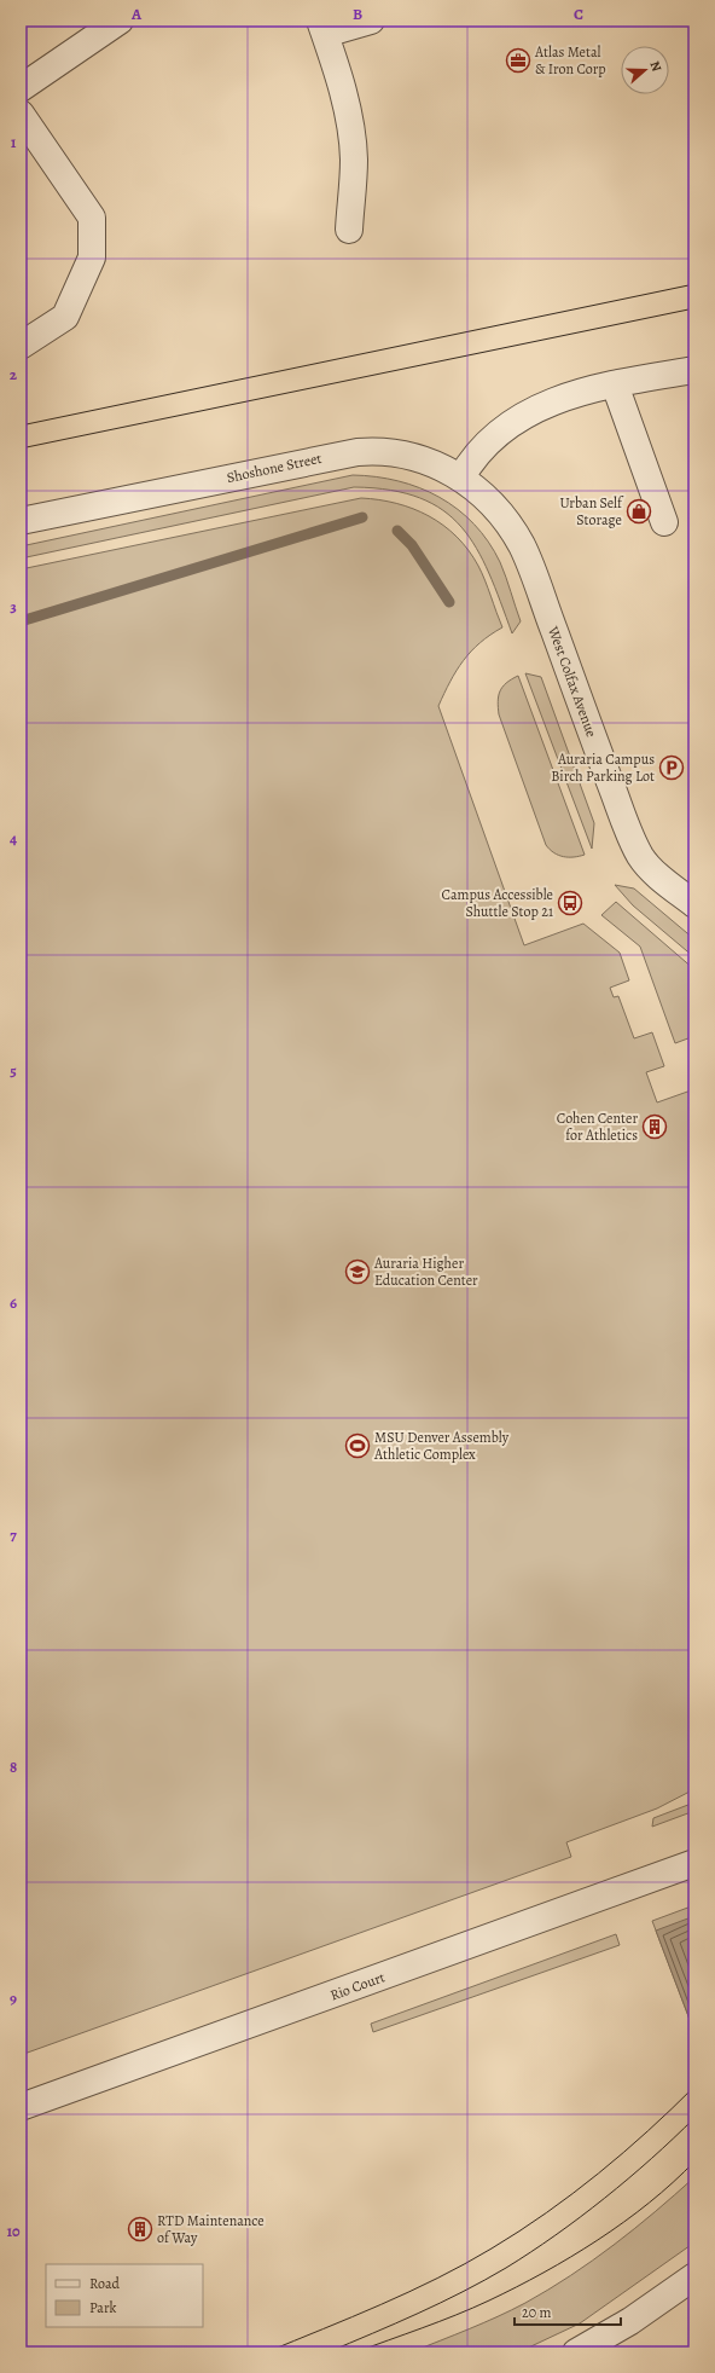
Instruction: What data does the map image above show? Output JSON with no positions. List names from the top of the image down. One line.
{"streets":{"street":["Shoshone Street","West Colfax Avenue","Rio Court"]},"crossings":[["Shoshone Street","West Colfax Avenue"]],"places":{"office":["Atlas Metal & Iron Corp"],"shop":["Urban Self Storage"],"parking":["Auraria Campus Birch Parking Lot"],"bus stop":["Campus Accessible Shuttle Stop 21"],"building":["Cohen Center for Athletics","RTD Maintenance of Way"],"school or university":["Auraria Higher Education Center"],"sports":["MSU Denver Assembly Athletic Complex"]},"legend":["Road","Park"],"scale_bar":"20 m","north":"right","grid":{"columns":["A","B","C"],"rows":["1","2","3","4","5","6","7","8","9","10"]}}
